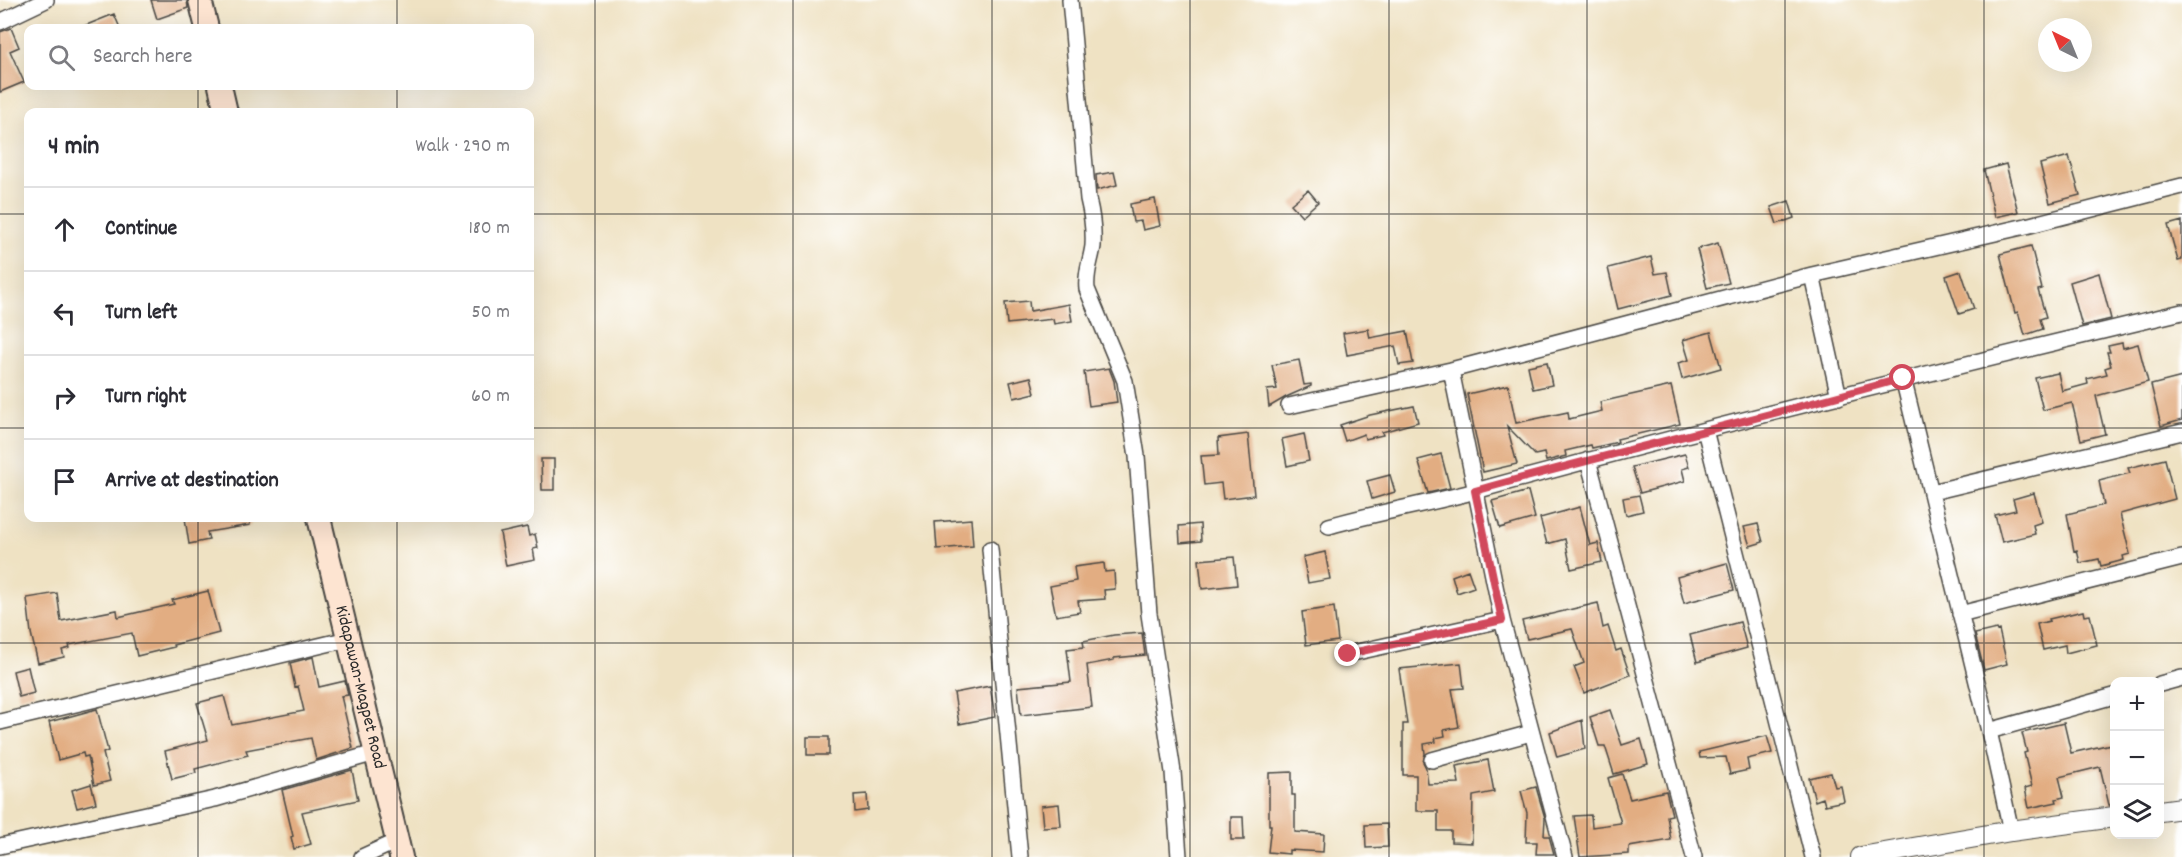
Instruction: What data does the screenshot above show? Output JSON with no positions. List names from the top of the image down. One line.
{"streets":{"main road":["Kidapawan-Magpet Road"]},"north":"top left","page":{"search":"Search here","heading":["4 min","Walk · 290 m"],"list":[["Continue","180 m"],["Turn left","50 m"],["Turn right","60 m"],"Arrive at destination"],"map_buttons":["+","−"]}}
